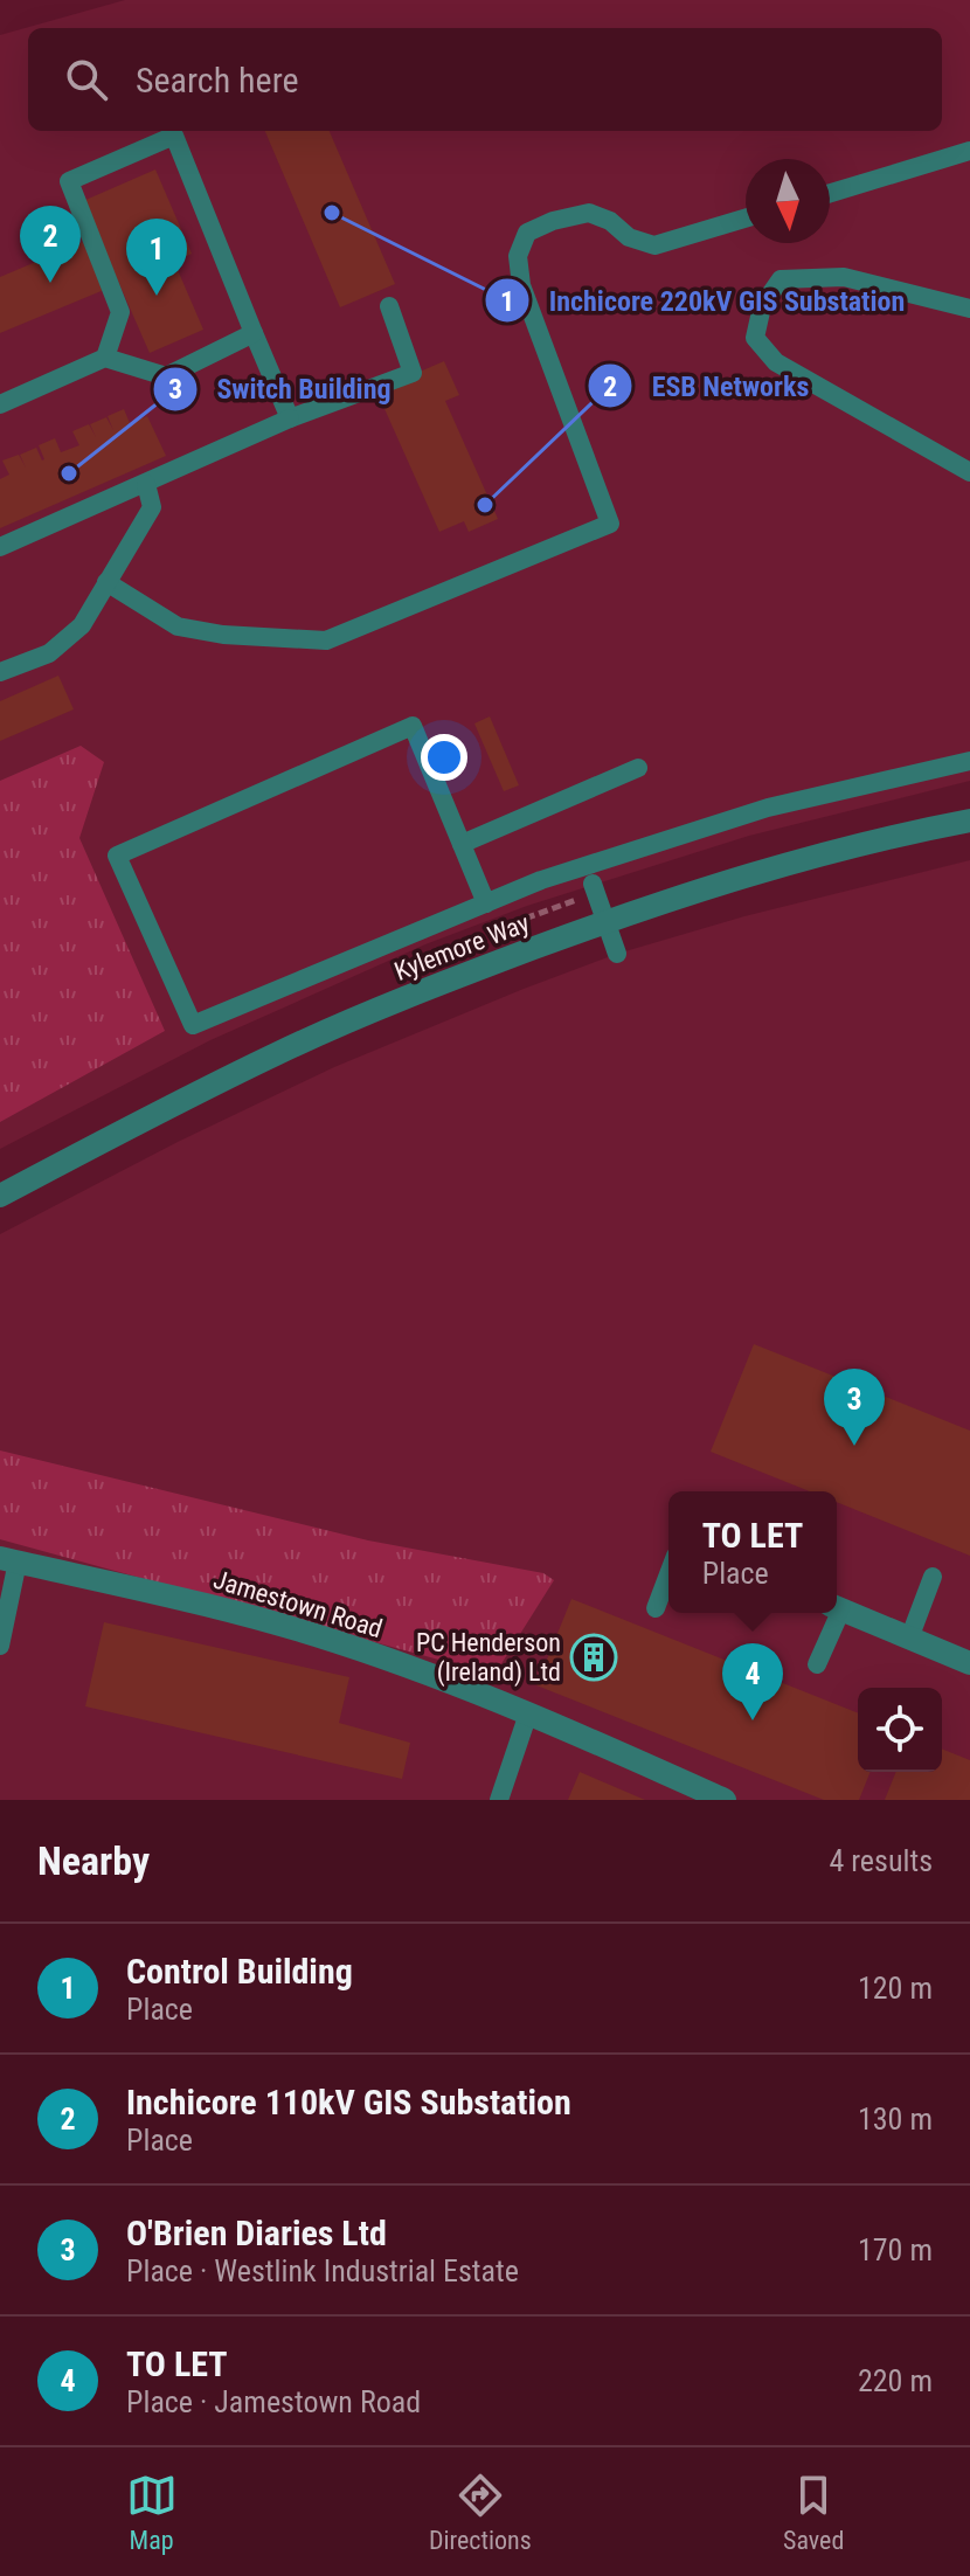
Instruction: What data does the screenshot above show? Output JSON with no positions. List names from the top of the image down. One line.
{"streets":{"street":["Kylemore Way","Jamestown Road"]},"places":{"other":["Inchicore 220kV GIS Substation","Switch Building","ESB Networks"],"building":["PC Henderson (Ireland) Ltd"]},"north":"bottom","page":{"search":"Search here","pins":["2","1","3","4"],"popup":["TO LET","Place"],"heading":["Nearby","4 results"],"list":[{"mark":"1","name":"Control Building","note":"Place","value":"120 m"},{"mark":"2","name":"Inchicore 110kV GIS Substation","note":"Place","value":"130 m"},{"mark":"3","name":"O'Brien Diaries Ltd","note":"Place · Westlink Industrial Estate","value":"170 m"},{"mark":"4","name":"TO LET","note":"Place · Jamestown Road","value":"220 m"}],"nav":["Map","Directions","Saved"]}}
